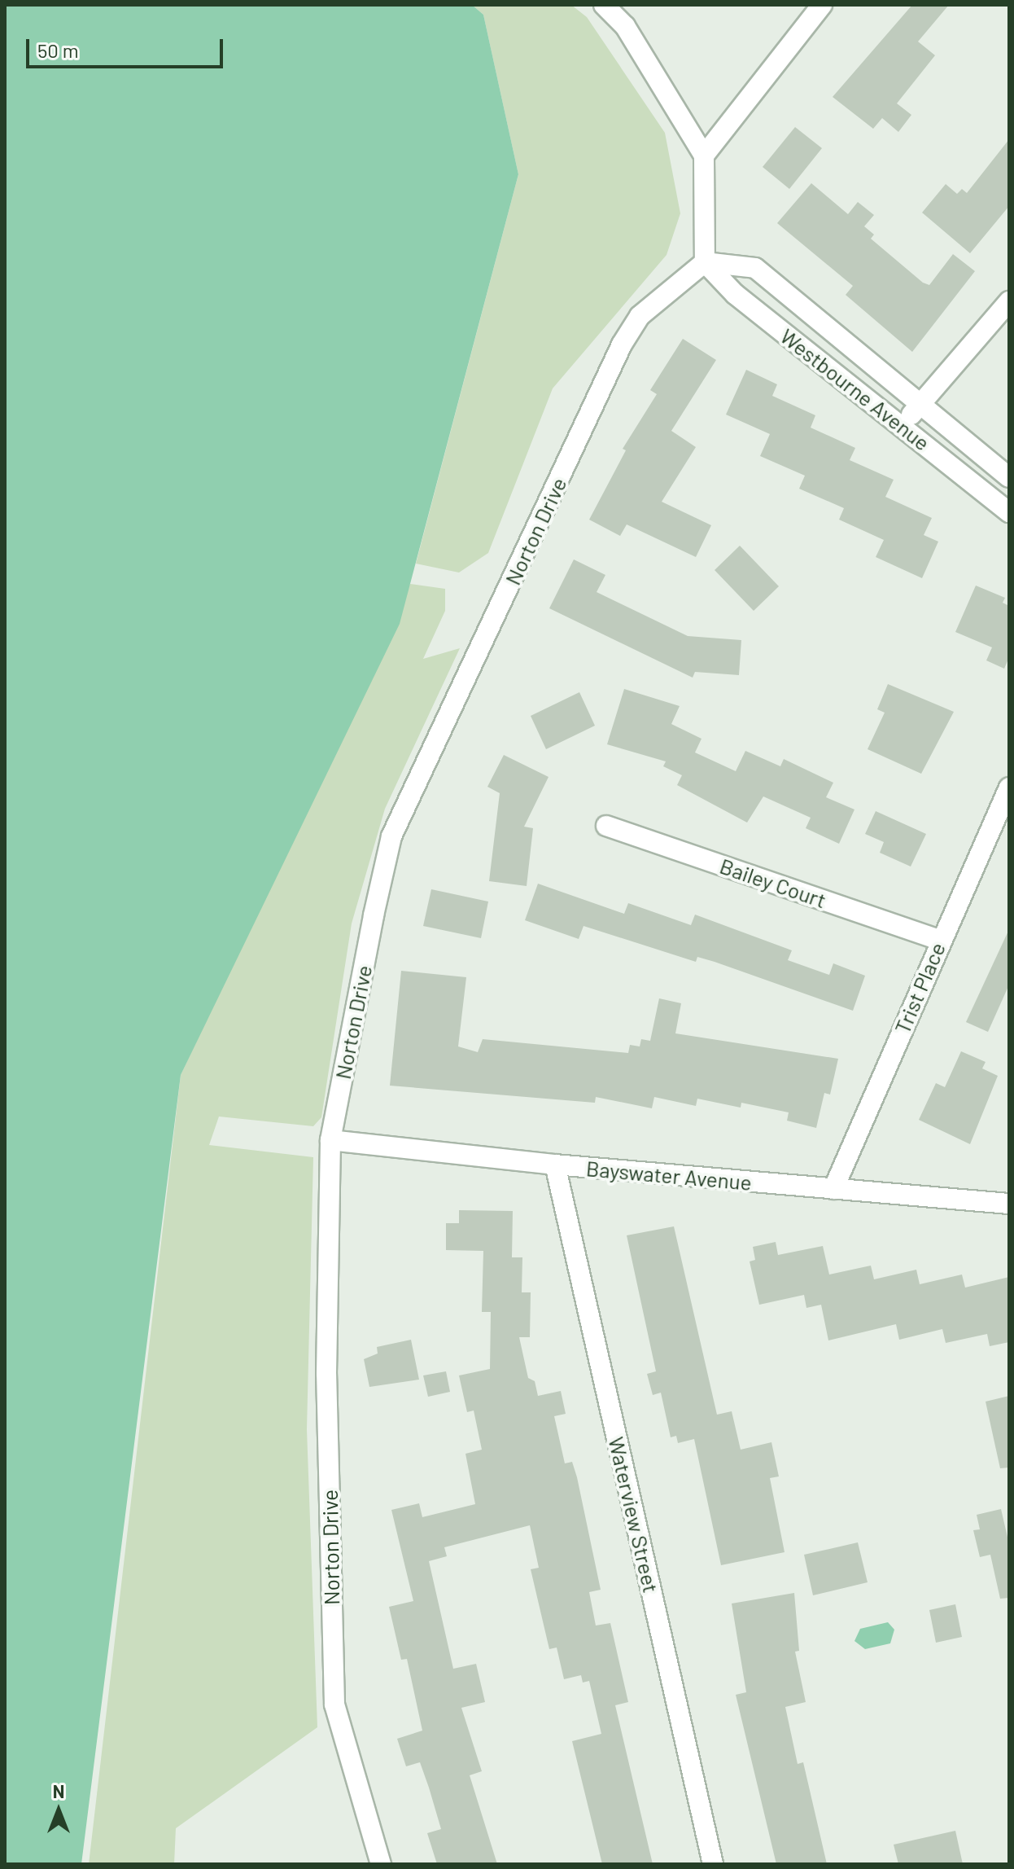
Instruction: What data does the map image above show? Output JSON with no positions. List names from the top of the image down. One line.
{"streets":{"street":["Westbourne Avenue","Norton Drive","Bailey Court","Trist Place","Bayswater Avenue","Waterview Street"]},"crossings":[["Westbourne Avenue","Norton Drive"],["Norton Drive","Bayswater Avenue"],["Bailey Court","Trist Place"],["Trist Place","Bayswater Avenue"],["Bayswater Avenue","Waterview Street"]],"scale_bar":"50 m","north":"top"}
